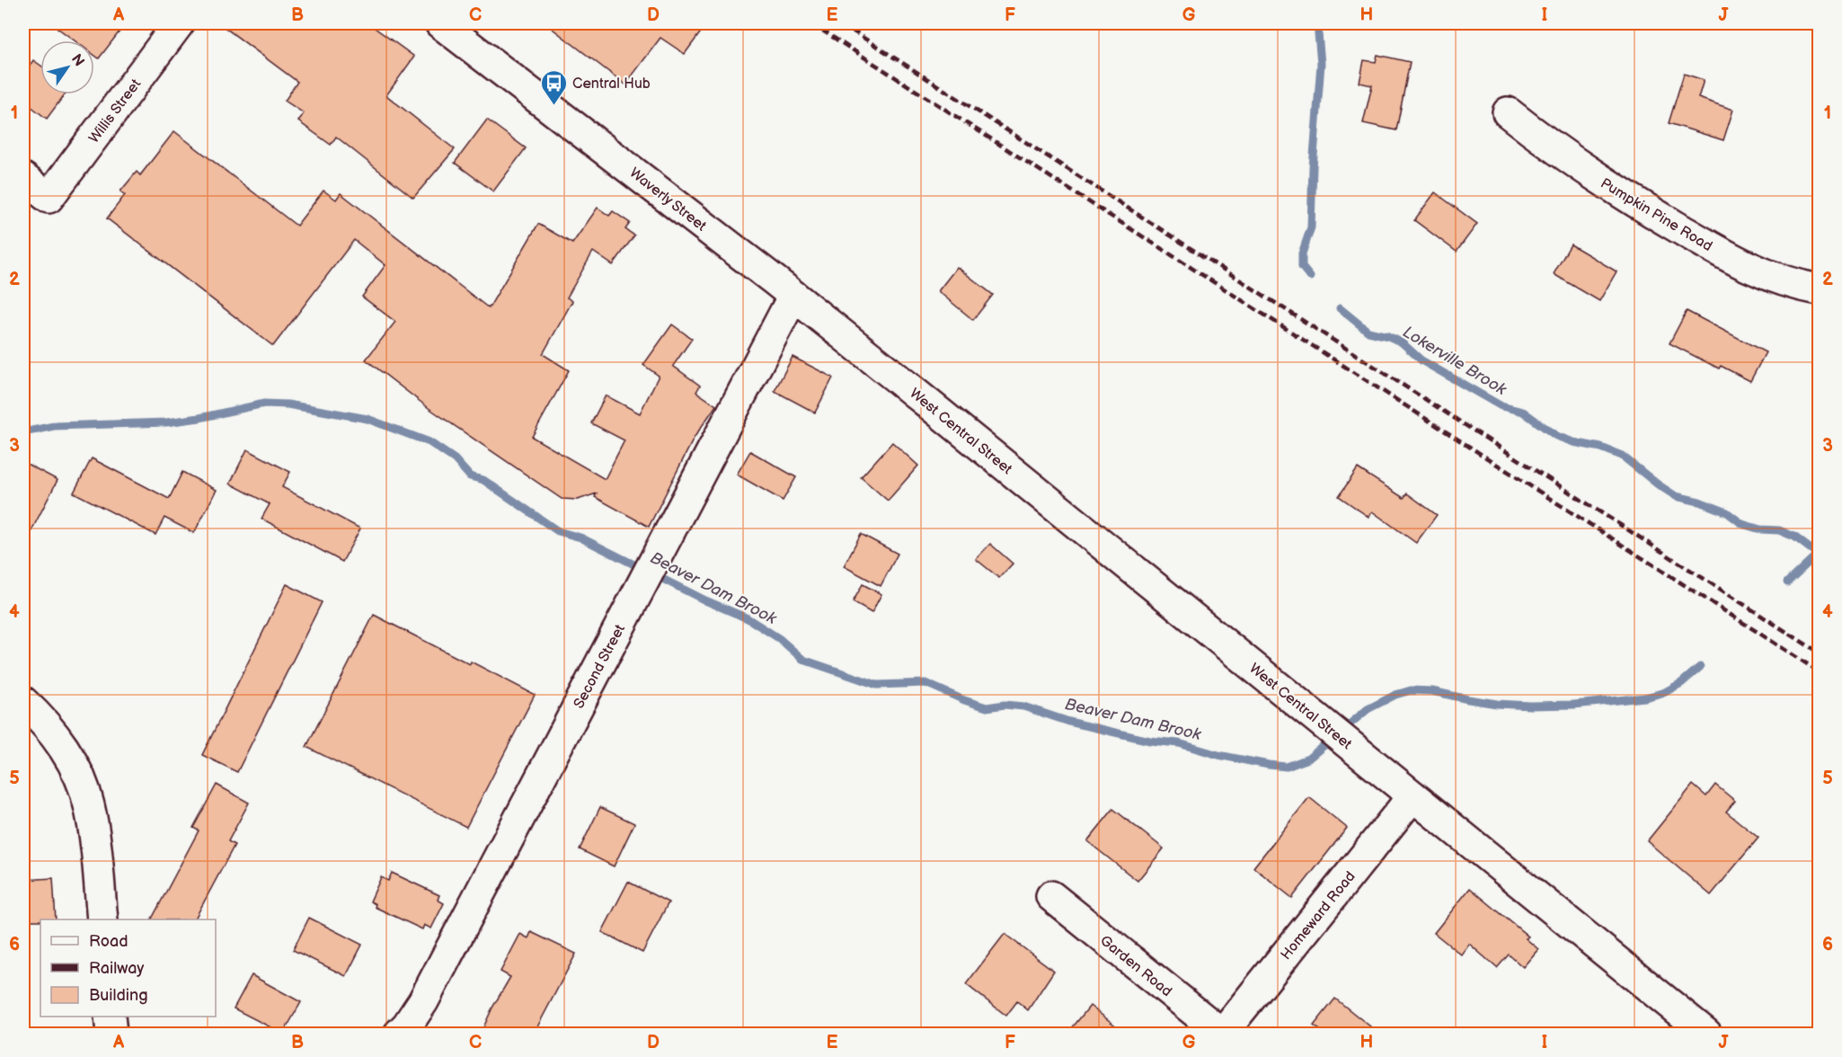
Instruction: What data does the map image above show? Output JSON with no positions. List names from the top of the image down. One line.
{"streets":{"street":["Willis Street","Waverly Street","Pumpkin Pine Road","West Central Street","Second Street","Homeward Road","Garden Road"]},"crossings":[["Waverly Street","West Central Street"],["Waverly Street","Second Street"],["West Central Street","Homeward Road"],["Homeward Road","Garden Road"]],"water":["Lokerville Brook","Beaver Dam Brook"],"places":{"bus stop":["Central Hub"]},"legend":["Road","Railway","Building"],"north":"top right","grid":{"columns":["A","B","C","D","E","F","G","H","I","J"],"rows":["1","2","3","4","5","6"]}}
